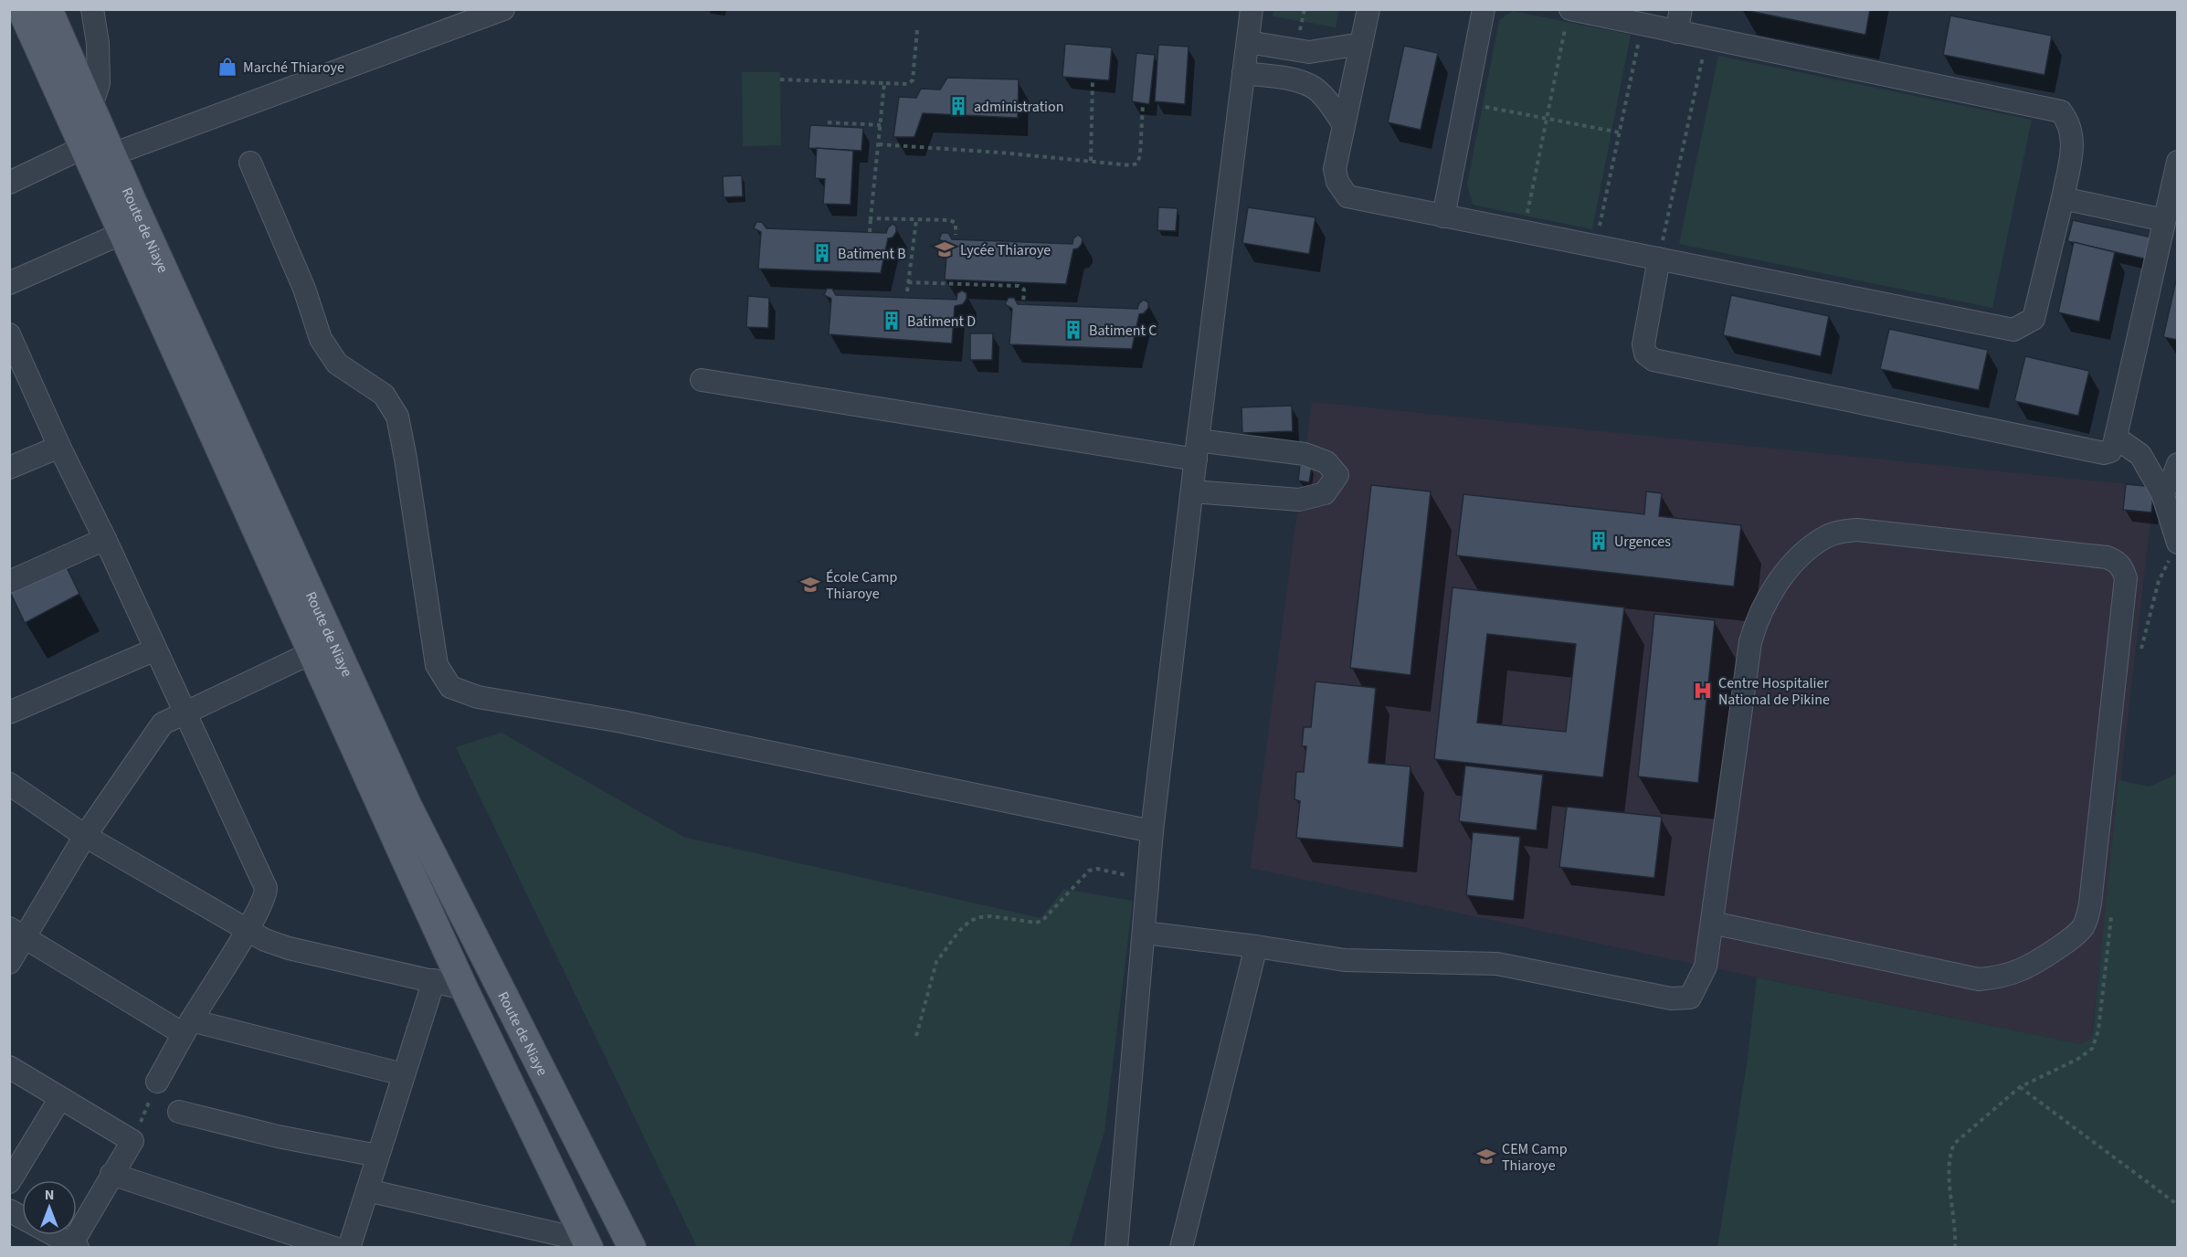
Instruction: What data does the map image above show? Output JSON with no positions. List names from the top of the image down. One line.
{"streets":{"main road":["Route de Niaye"]},"places":{"shop":["Marché Thiaroye"],"building":["administration","Batiment B","Batiment D","Batiment C","Urgences"],"school or university":["Lycée Thiaroye","École Camp Thiaroye","CEM Camp Thiaroye"],"hospital":["Centre Hospitalier National de Pikine"]},"north":"top"}
